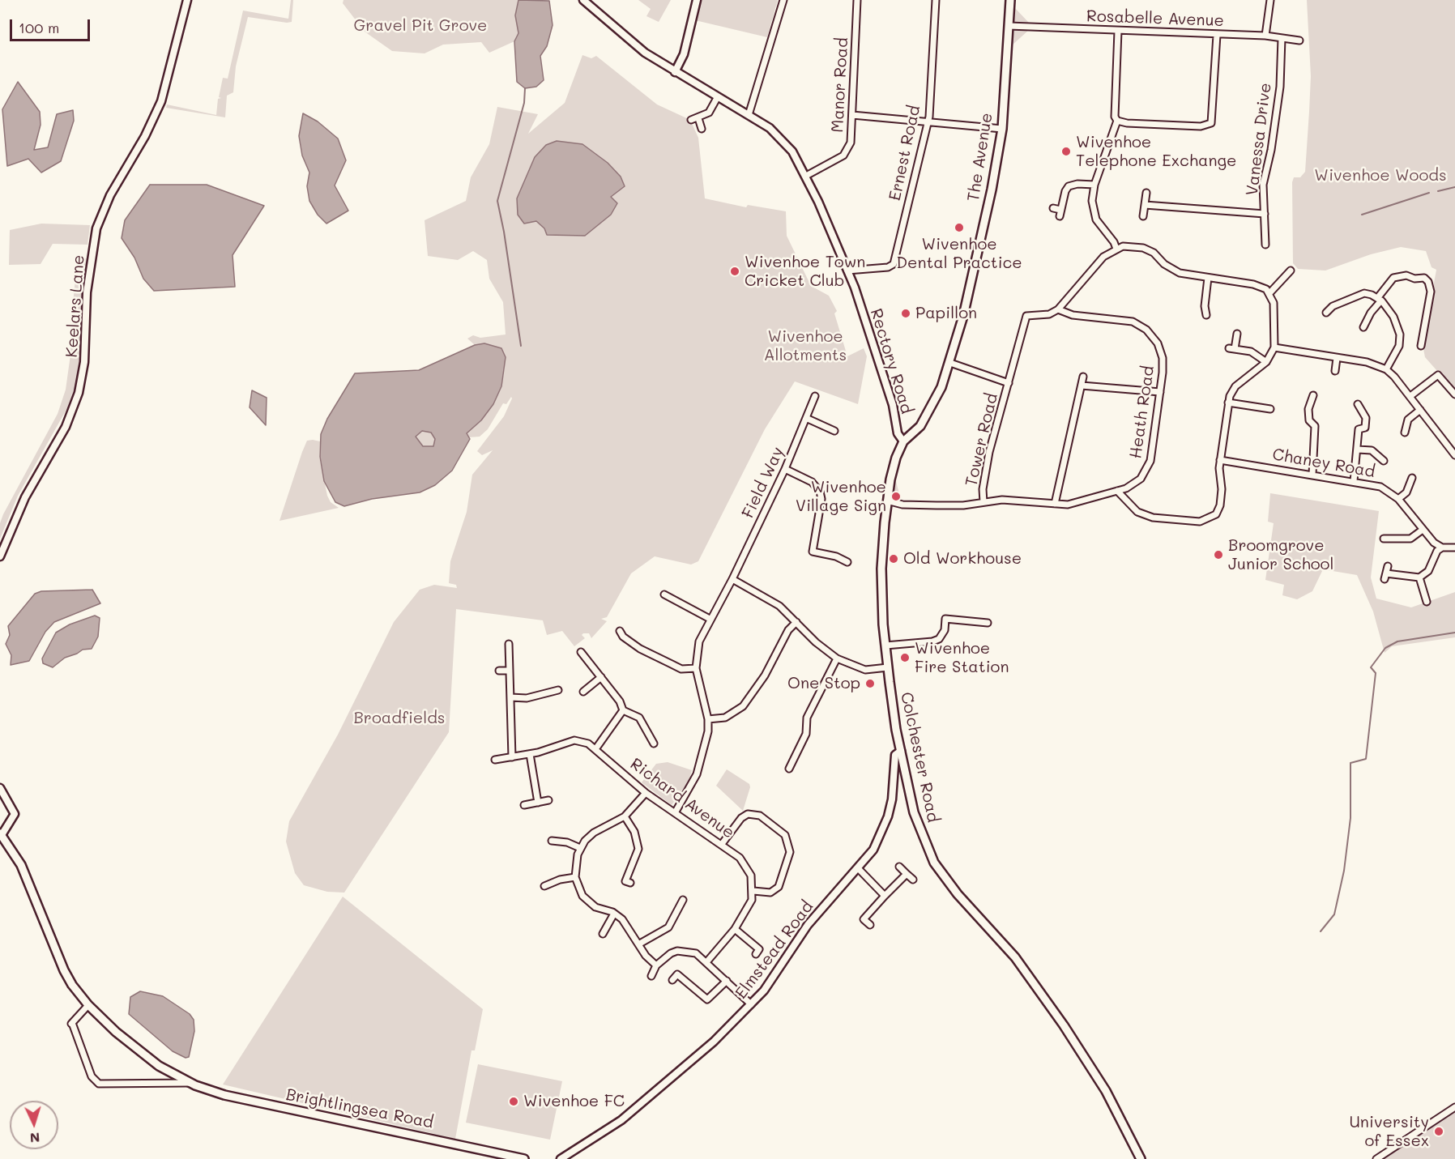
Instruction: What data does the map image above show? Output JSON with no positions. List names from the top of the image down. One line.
{"streets":{"main road":["The Avenue","Colchester Road","Brightlingsea Road"],"street":["Rosabelle Avenue","Manor Road","Vanessa Drive","Ernest Road","Keelars Lane","Rectory Road","Heath Road","Tower Road","Chaney Road","Field Way","Richard Avenue","Elmstead Road"]},"crossings":[["Rosabelle Avenue","Vanessa Drive"],["Rosabelle Avenue","The Avenue"],["Manor Road","Rectory Road"],["Ernest Road","Rectory Road"],["The Avenue","Rectory Road"],["The Avenue","Tower Road"],["The Avenue","Colchester Road"],["Rectory Road","Colchester Road"],["Heath Road","Tower Road"],["Heath Road","Colchester Road"],["Colchester Road","Elmstead Road"]],"parks":["Gravel Pit Grove","Wivenhoe Woods","Wivenhoe Allotments","Broadfields"],"places":["Wivenhoe Telephone Exchange","Wivenhoe Dental Practice","Wivenhoe Town Cricket Club","Papillon","Wivenhoe Village Sign","Broomgrove Junior School","Old Workhouse","Wivenhoe Fire Station","One Stop","Wivenhoe FC","University of Essex"],"scale_bar":"100 m","north":"bottom"}
